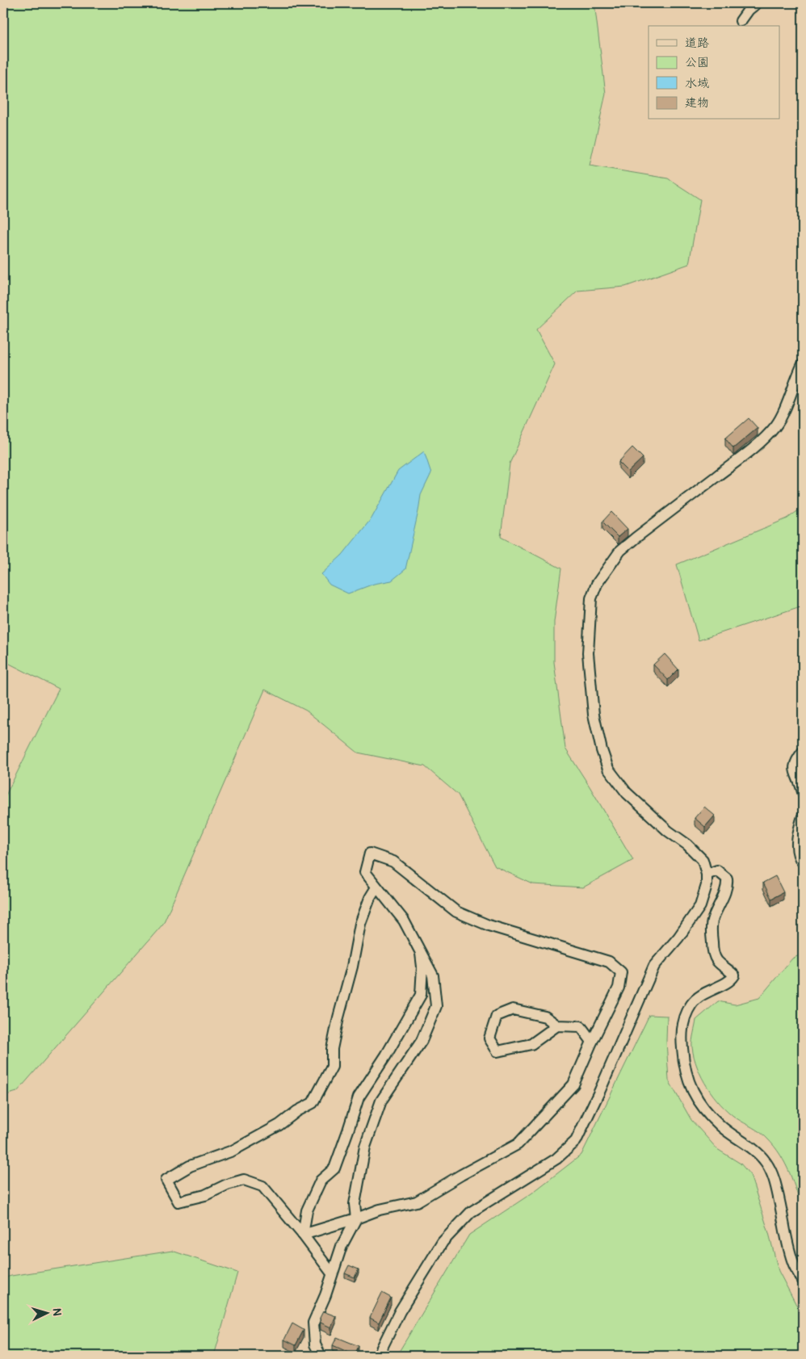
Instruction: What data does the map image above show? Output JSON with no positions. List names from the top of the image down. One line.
{"legend":["道路","公園","水域","建物"],"north":"right"}
